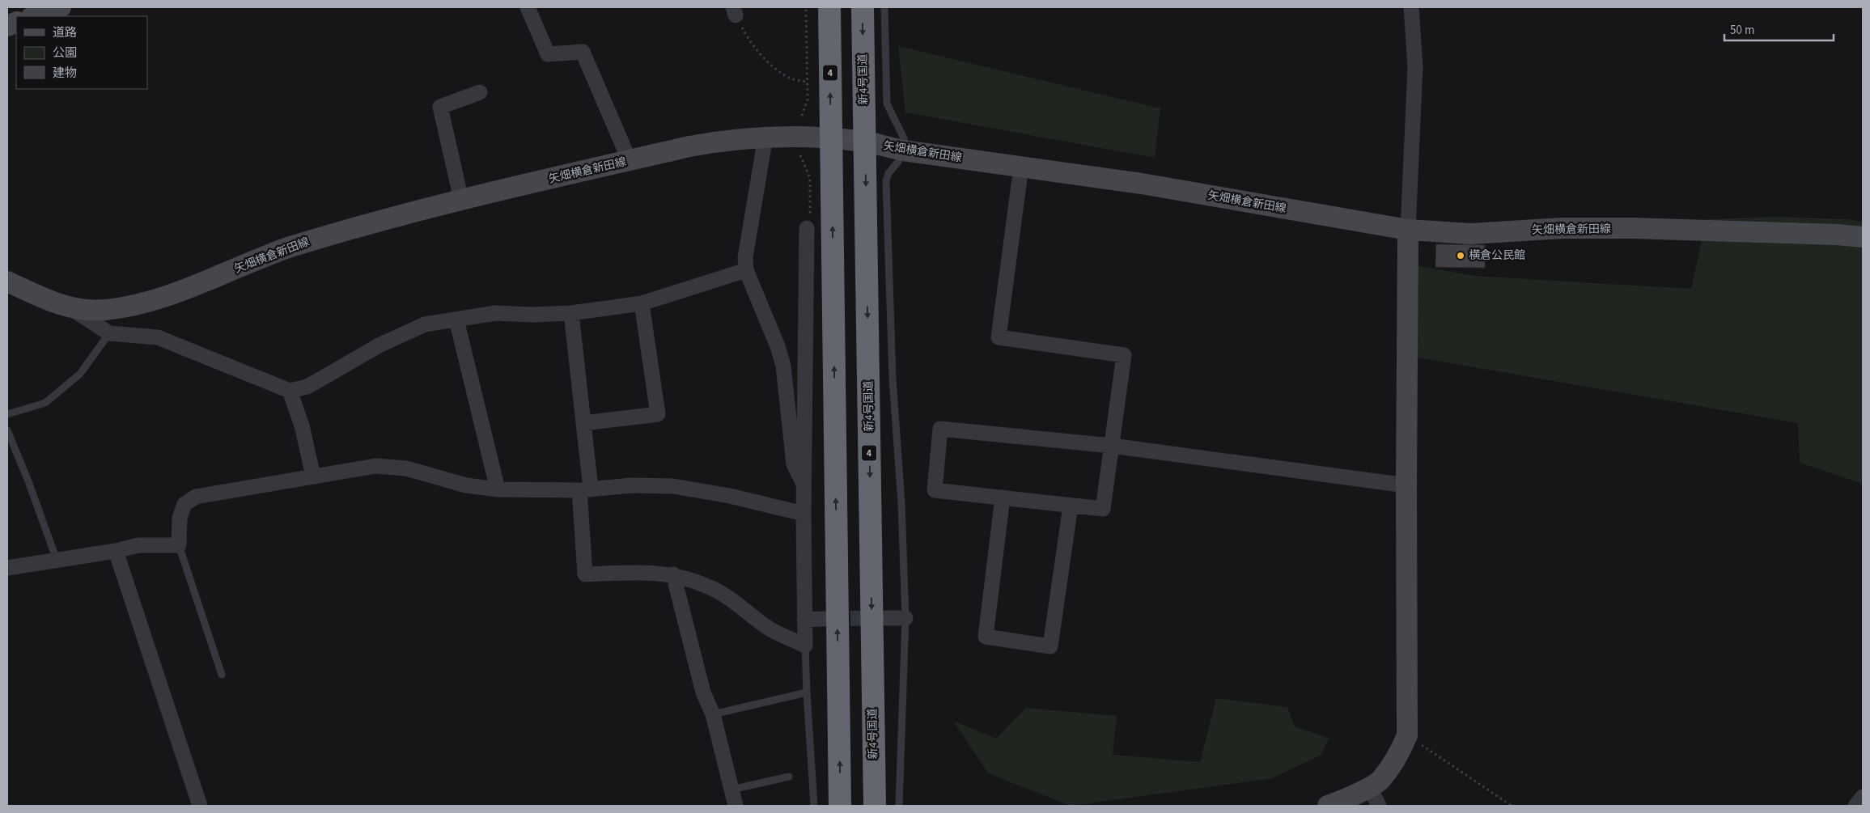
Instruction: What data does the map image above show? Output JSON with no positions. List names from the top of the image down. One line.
{"streets":{"highway":["4","新4号国道"],"main road":["矢畑横倉新田線"]},"crossings":[["4","矢畑横倉新田線"],["新4号国道","矢畑横倉新田線"]],"places":["横倉公民館"],"legend":["道路","公園","建物"],"scale_bar":"50 m"}
